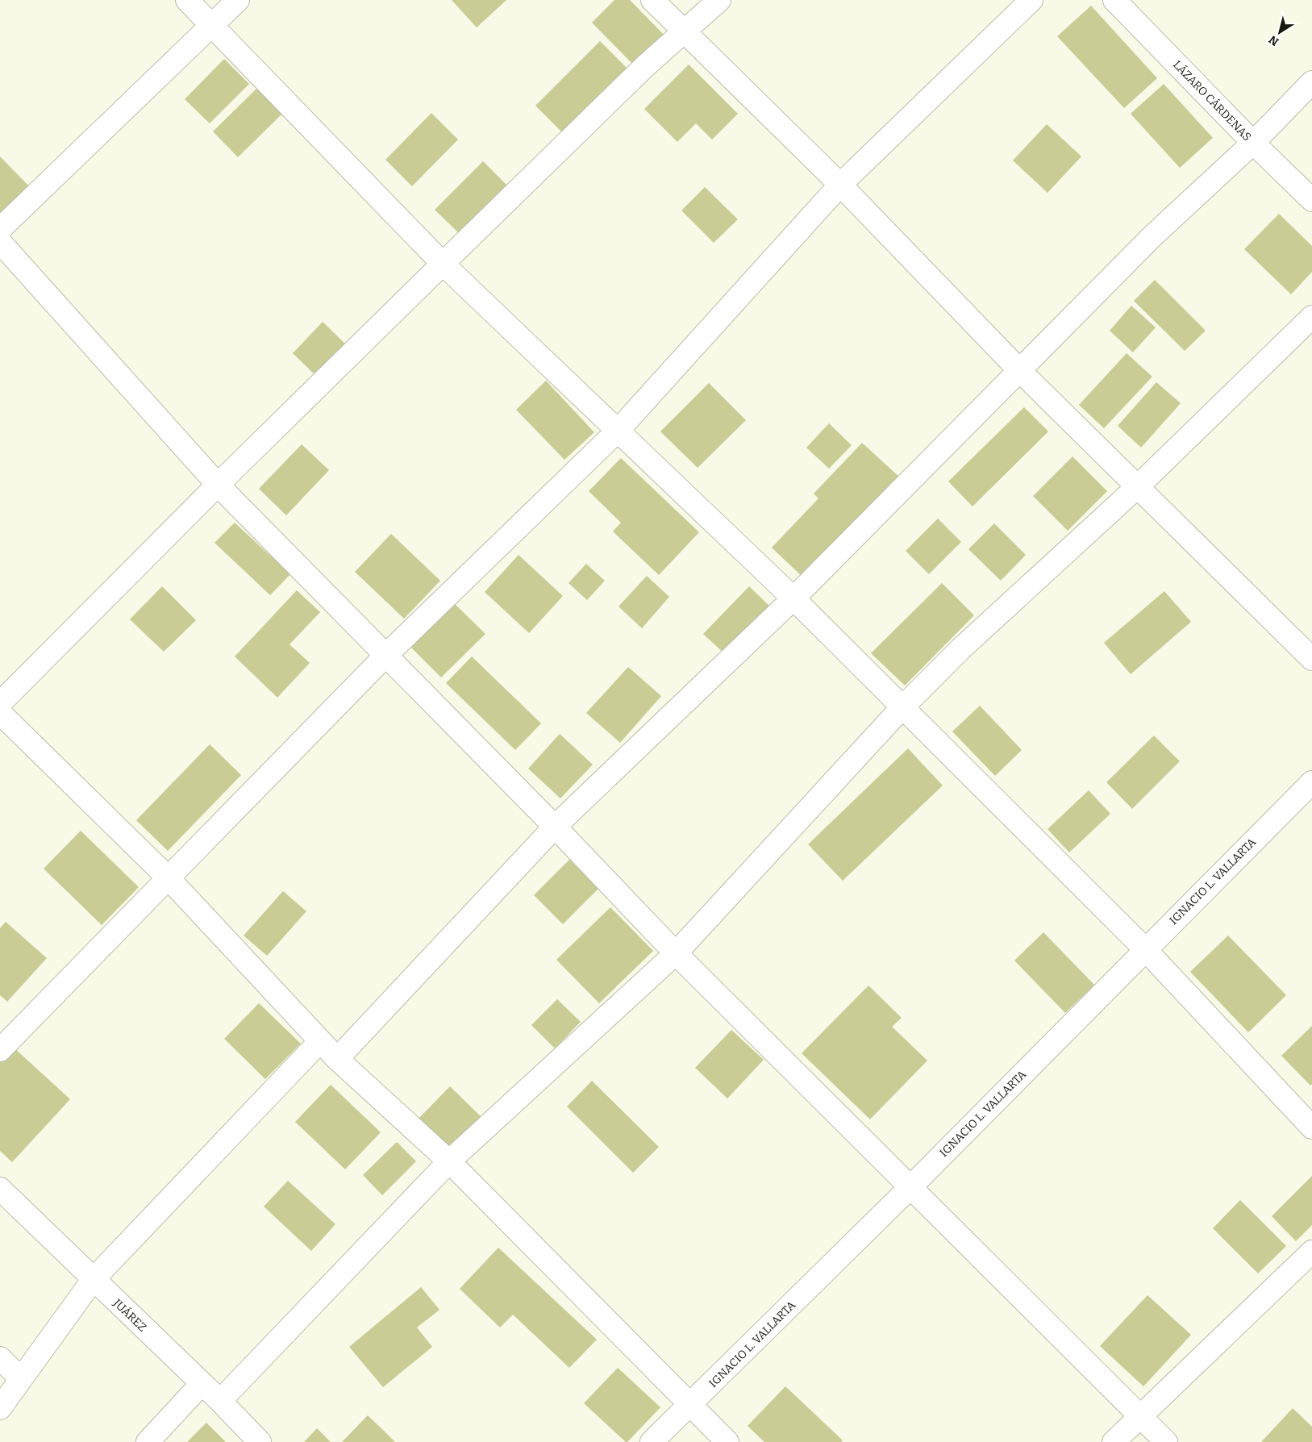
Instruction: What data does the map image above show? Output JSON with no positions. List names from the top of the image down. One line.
{"streets":{"street":["LÁZARO CÁRDENAS","IGNACIO L. VALLARTA","JUÁREZ"]},"north":"bottom left"}
